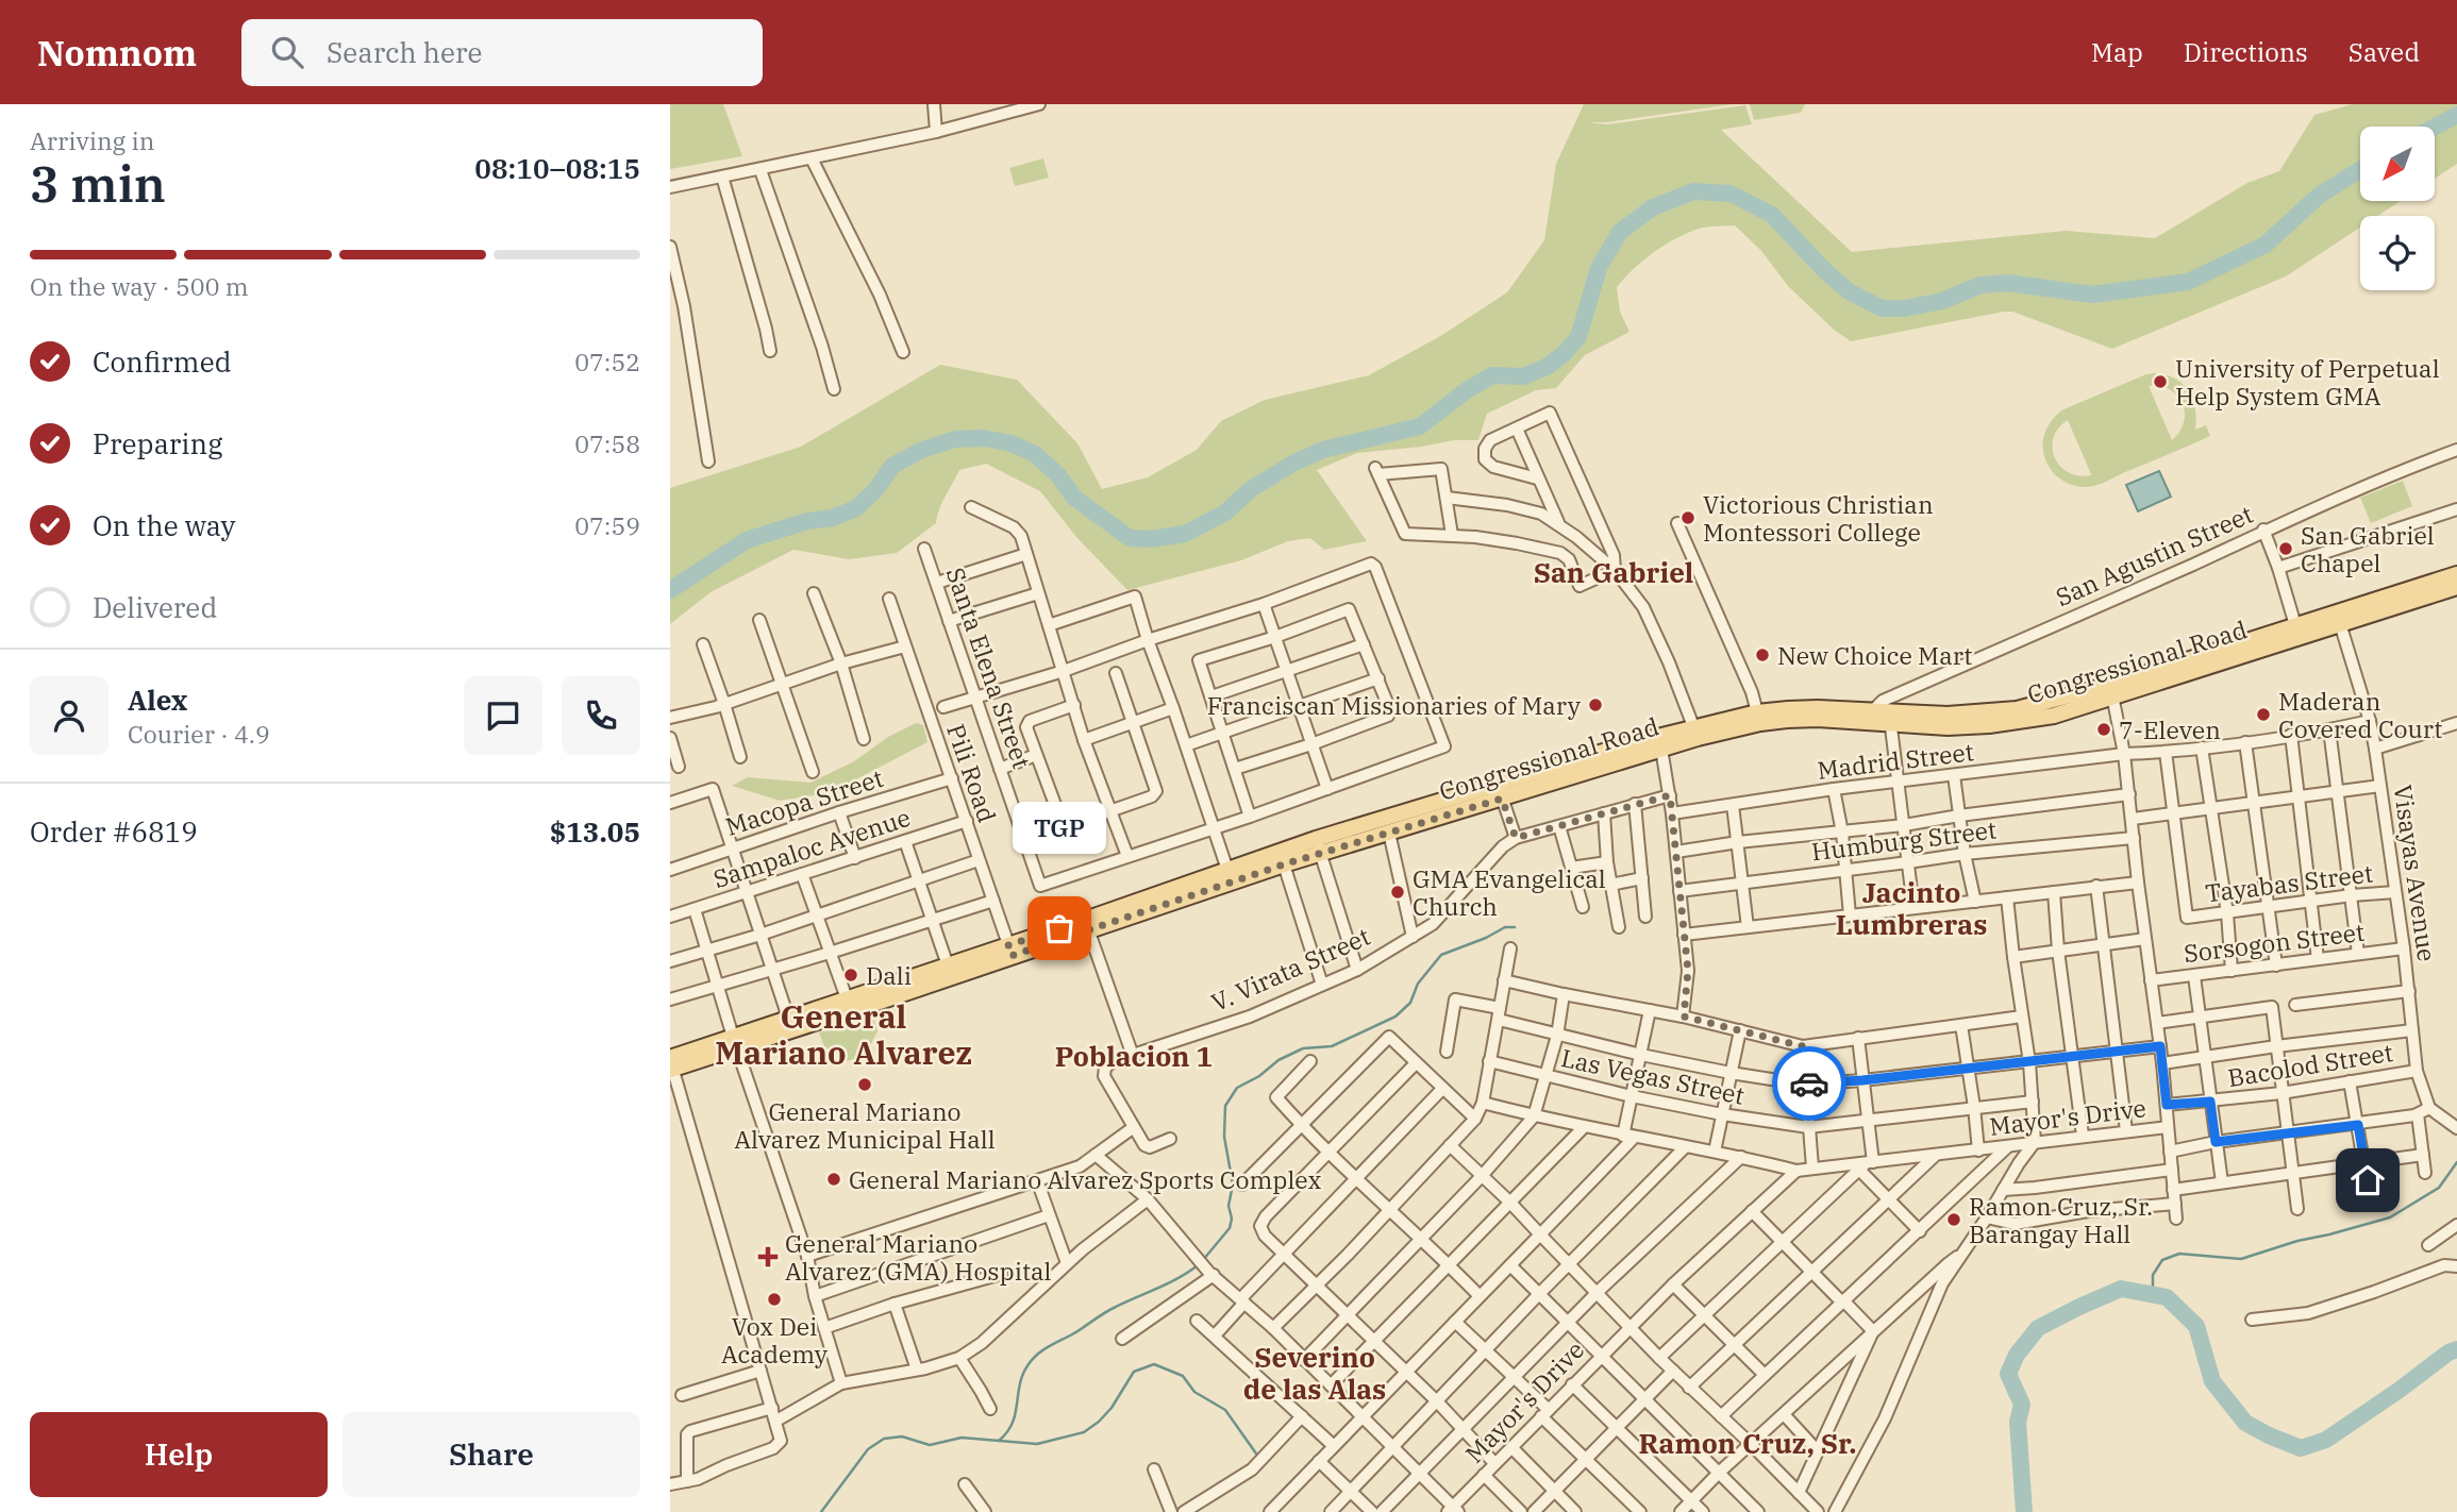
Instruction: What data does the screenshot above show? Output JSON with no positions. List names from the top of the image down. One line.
{"streets":{"main road":["Congressional Road"],"street":["San Agustin Street","Santa Elena Street","Madrid Street","Pili Road","Macopa Street","Humburg Street","Sampaloc Avenue","Visayas Avenue","Tayabas Street","Sorsogon Street","V. Virata Street","Bacolod Street","Las Vegas Street","Mayor's Drive"]},"crossings":[["San Agustin Street","Congressional Road"],["Congressional Road","Pili Road"],["Congressional Road","Visayas Avenue"],["Congressional Road","Mayor's Drive"],["Madrid Street","Visayas Avenue"],["Madrid Street","Mayor's Drive"],["Pili Road","Macopa Street"],["Pili Road","Sampaloc Avenue"],["Humburg Street","Mayor's Drive"],["Visayas Avenue","Tayabas Street"],["Visayas Avenue","Sorsogon Street"],["Visayas Avenue","Bacolod Street"],["Sorsogon Street","Mayor's Drive"],["Bacolod Street","Mayor's Drive"]],"districts":["San Gabriel","Jacinto Lumbreras","General Mariano Alvarez","Poblacion 1","Severino de las Alas","Ramon Cruz, Sr."],"places":{"other":["University of Perpetual Help System GMA","Victorious Christian Montessori College","San Gabriel Chapel","New Choice Mart","Franciscan Missionaries of Mary","Maderan Covered Court","7-Eleven","GMA Evangelical Church","TGP","Dali","General Mariano Alvarez Municipal Hall","General Mariano Alvarez Sports Complex","Ramon Cruz, Sr. Barangay Hall","Vox Dei Academy"],"health":["General Mariano Alvarez (GMA) Hospital"]},"north":"bottom left","page":{"header":"Nomnom","search":"Search here","nav":["Map","Directions","Saved"],"heading":["3 min","Arriving in","08:10–08:15"],"panel":["Alex","Courier · 4.9","Order #6819","$13.05"],"bar":"On the way · 500 m","list":[["Confirmed","07:52"],["Preparing","07:58"],["On the way","07:59"],"Delivered"],"bubble":"TGP","buttons":["Help","Share"]}}
